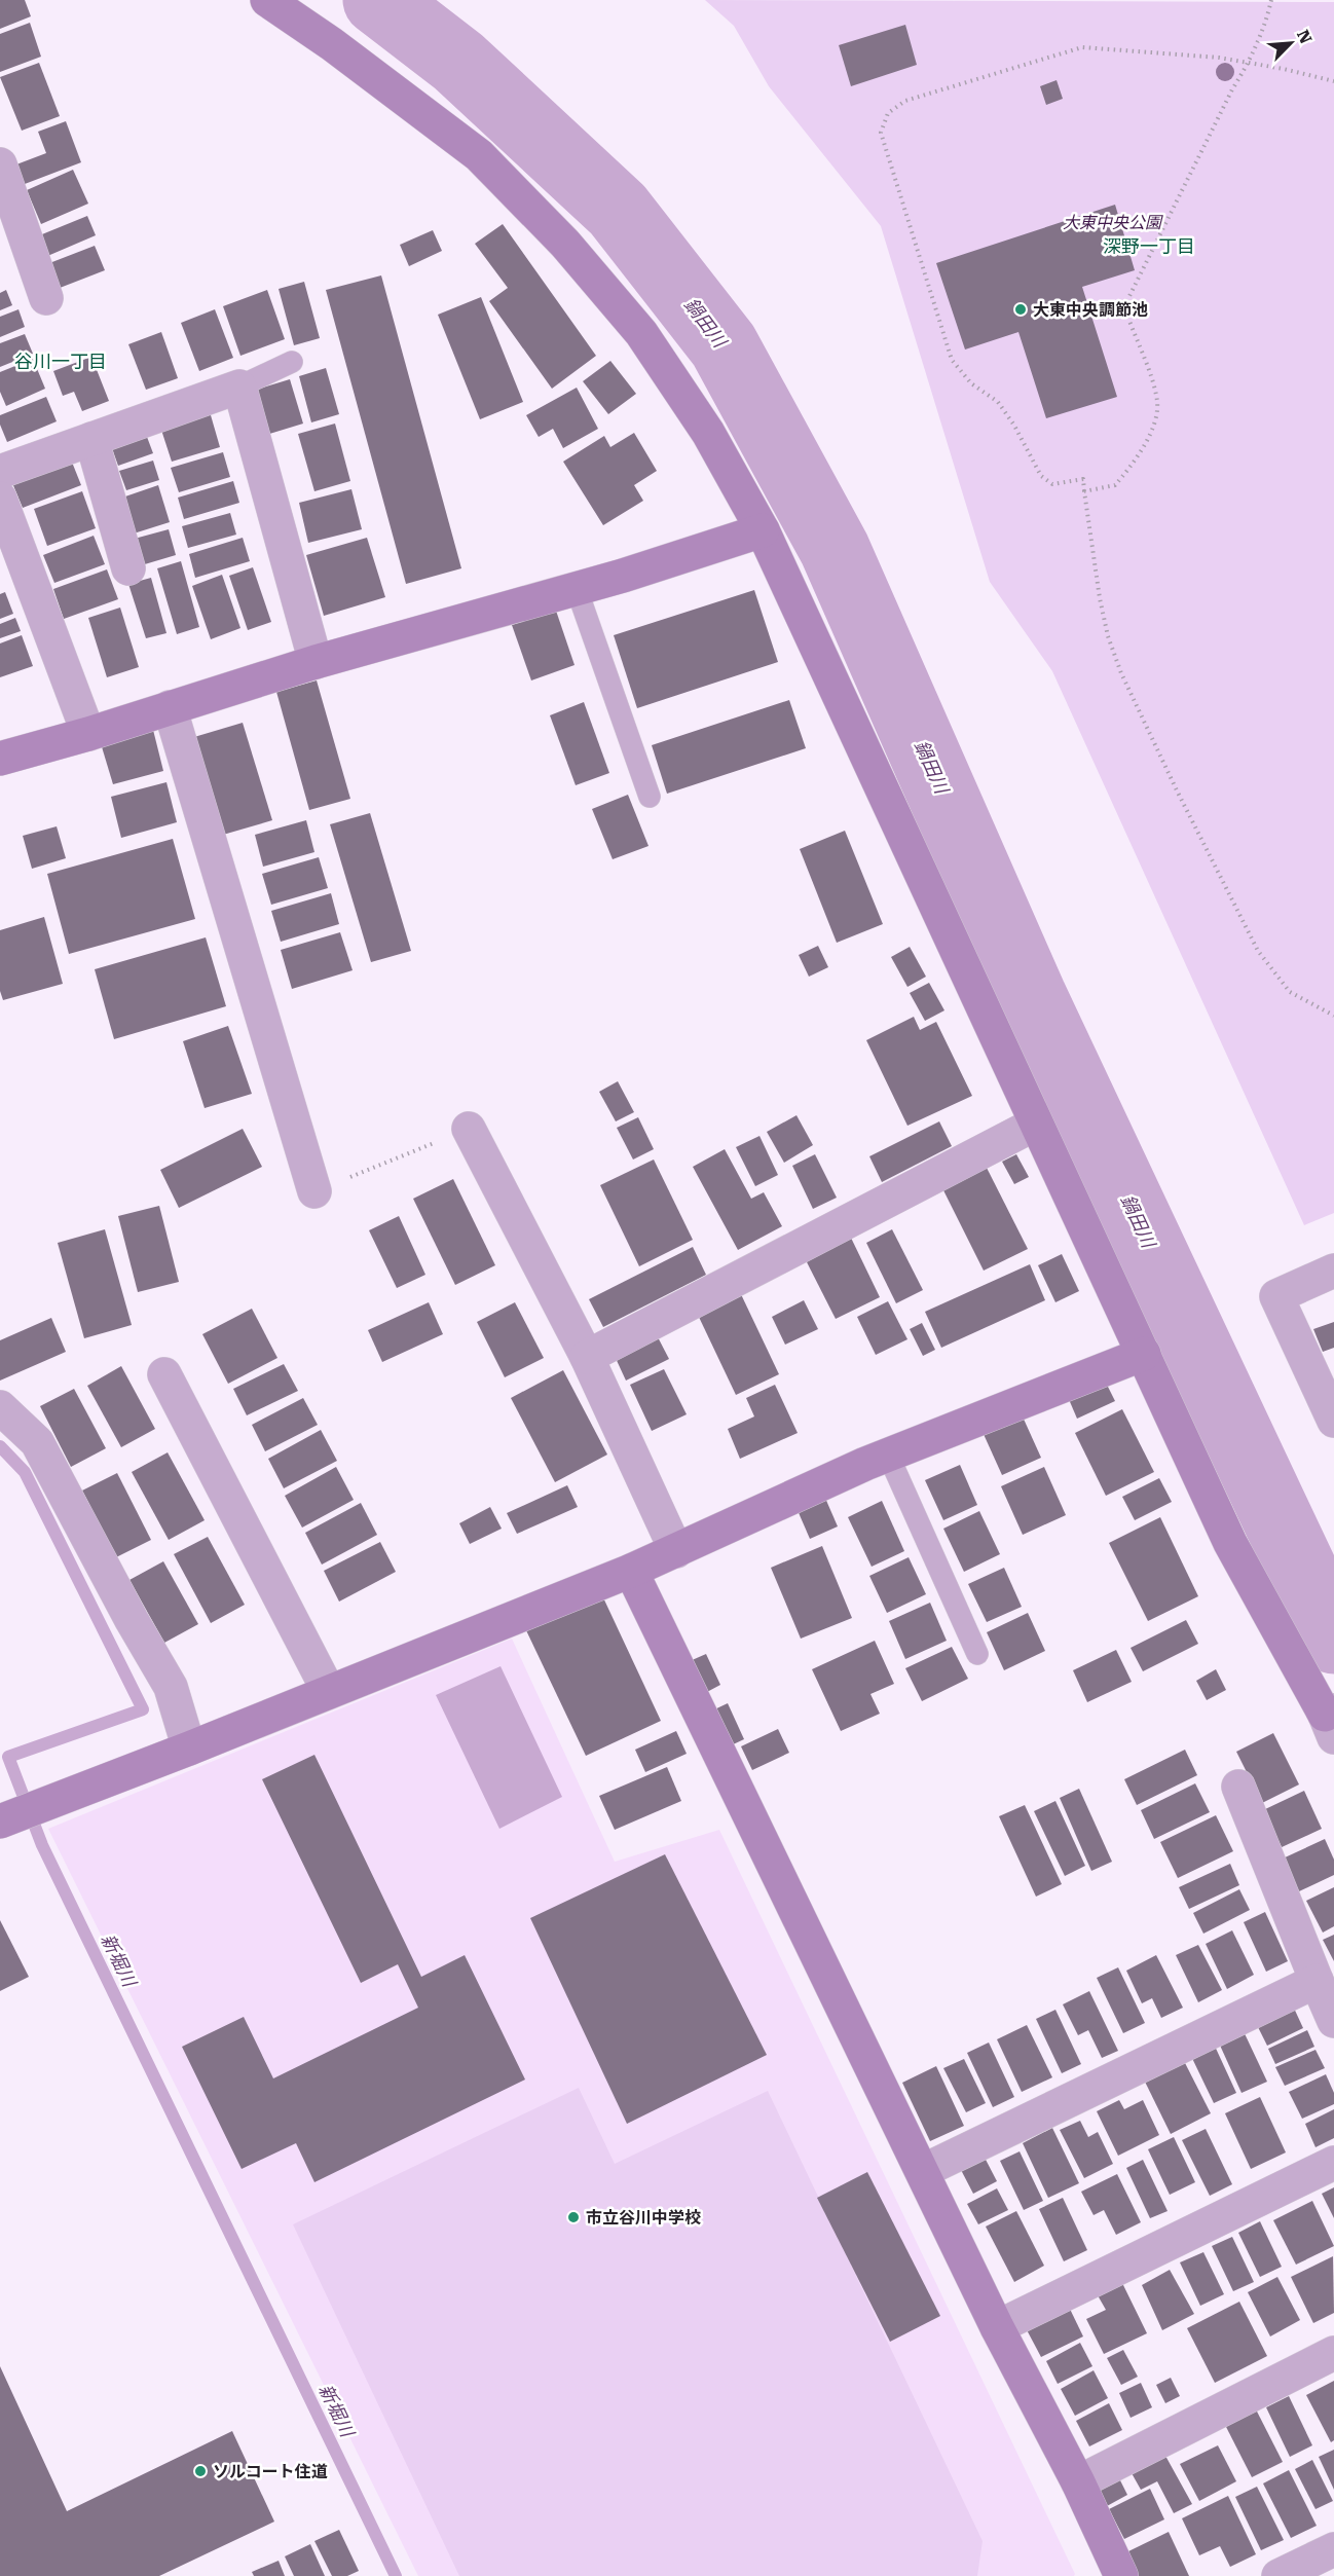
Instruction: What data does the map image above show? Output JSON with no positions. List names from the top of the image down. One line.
{"districts":["深野一丁目","谷川一丁目"],"water":["鍋田川","新堀川"],"parks":["大東中央公園"],"places":["大東中央調節池","市立谷川中学校","ソルコート住道"],"north":"top right"}
